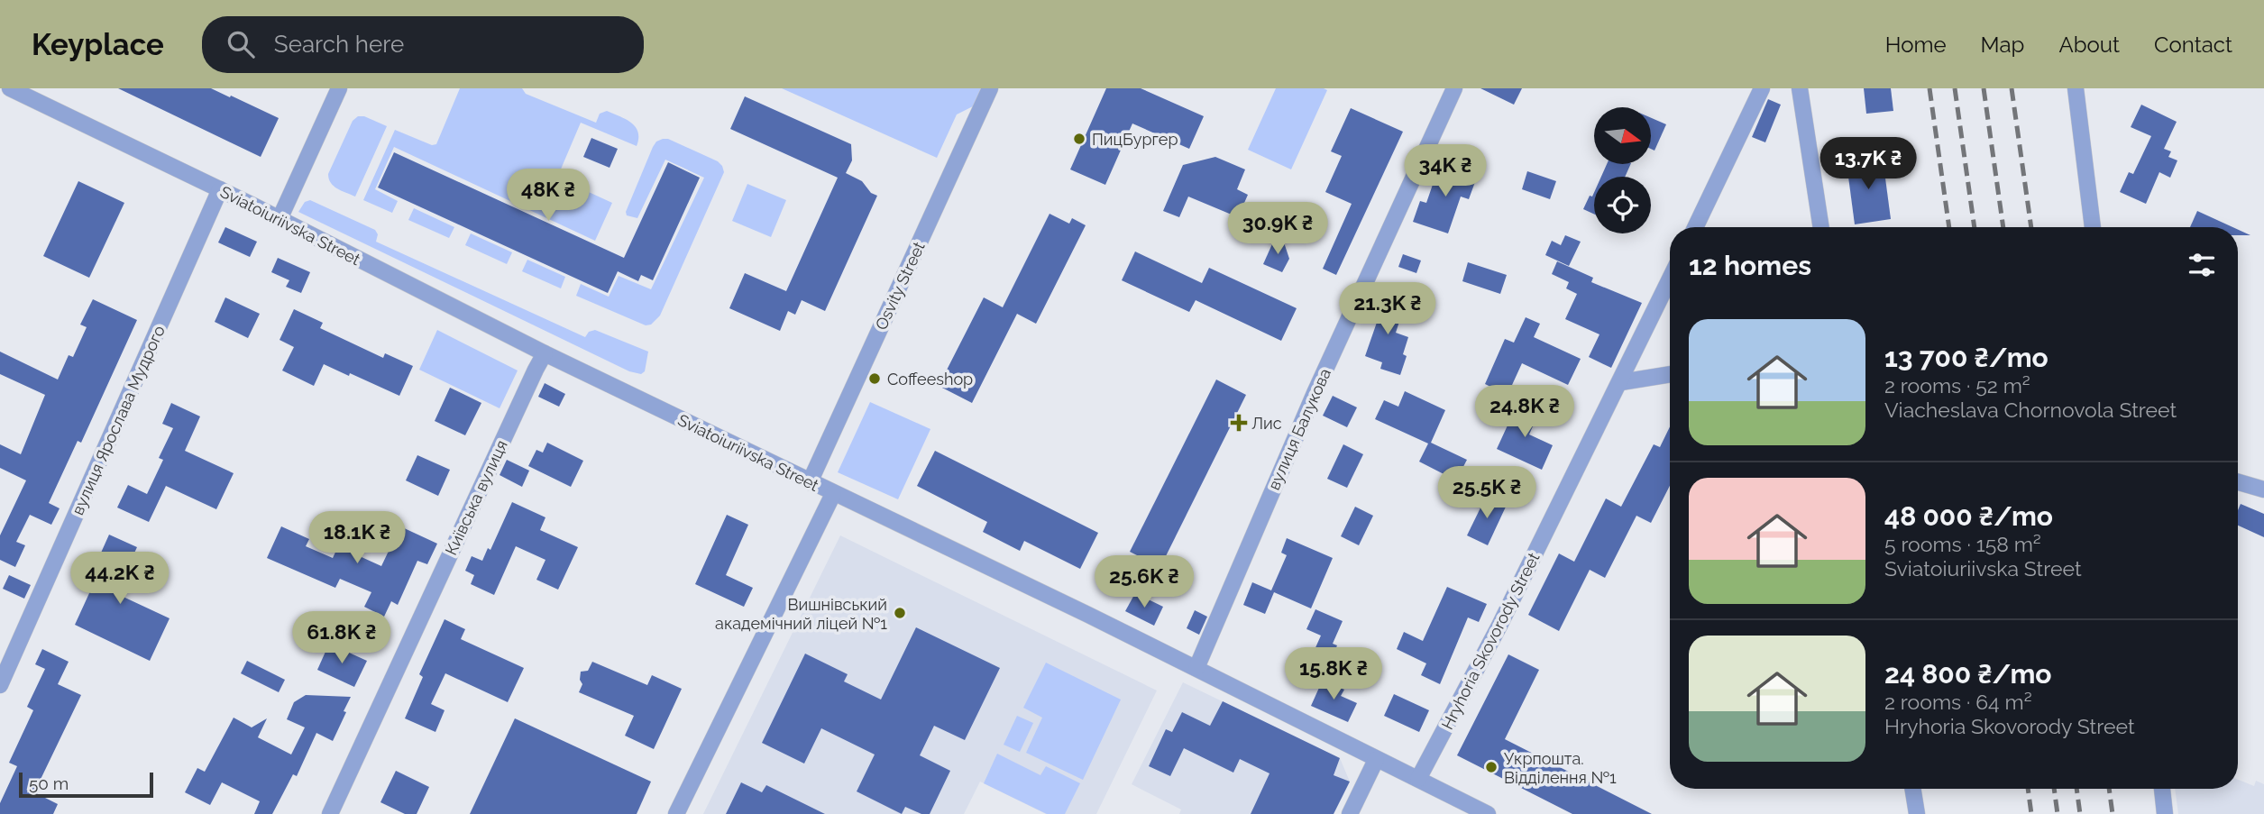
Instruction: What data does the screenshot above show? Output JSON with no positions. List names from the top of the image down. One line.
{"streets":{"street":["Sviatoiuriivska Street","Osvity Street","вулиця Ярослава Мудрого","вулиця Балукова","Київська вулиця","Hryhoria Skovorody Street"]},"crossings":[["Sviatoiuriivska Street","Osvity Street"],["Sviatoiuriivska Street","вулиця Ярослава Мудрого"],["Sviatoiuriivska Street","вулиця Балукова"],["Sviatoiuriivska Street","Київська вулиця"],["Sviatoiuriivska Street","Hryhoria Skovorody Street"]],"places":{"other":["ПицБургер","Coffeeshop","Вишнівський академічний ліцей №1","Укрпошта. Відділення №1"],"health":["Лис"]},"scale_bar":"50 m","north":"right","page":{"header":"Keyplace","search":"Search here","nav":["Home","Map","About","Contact"],"price":["13.7K ₴","34K ₴","48K ₴","30.9K ₴","21.3K ₴","24.8K ₴","25.5K ₴","18.1K ₴","44.2K ₴","25.6K ₴","61.8K ₴","15.8K ₴"],"heading":"12 homes","list":[{"name":"13 700 ₴/mo","note":"2 rooms · 52 m² · Viacheslava Chornovola Street"},{"name":"48 000 ₴/mo","note":"5 rooms · 158 m² · Sviatoiuriivska Street"},{"name":"24 800 ₴/mo","note":"2 rooms · 64 m² · Hryhoria Skovorody Street"}],"scale":"50 m"}}
